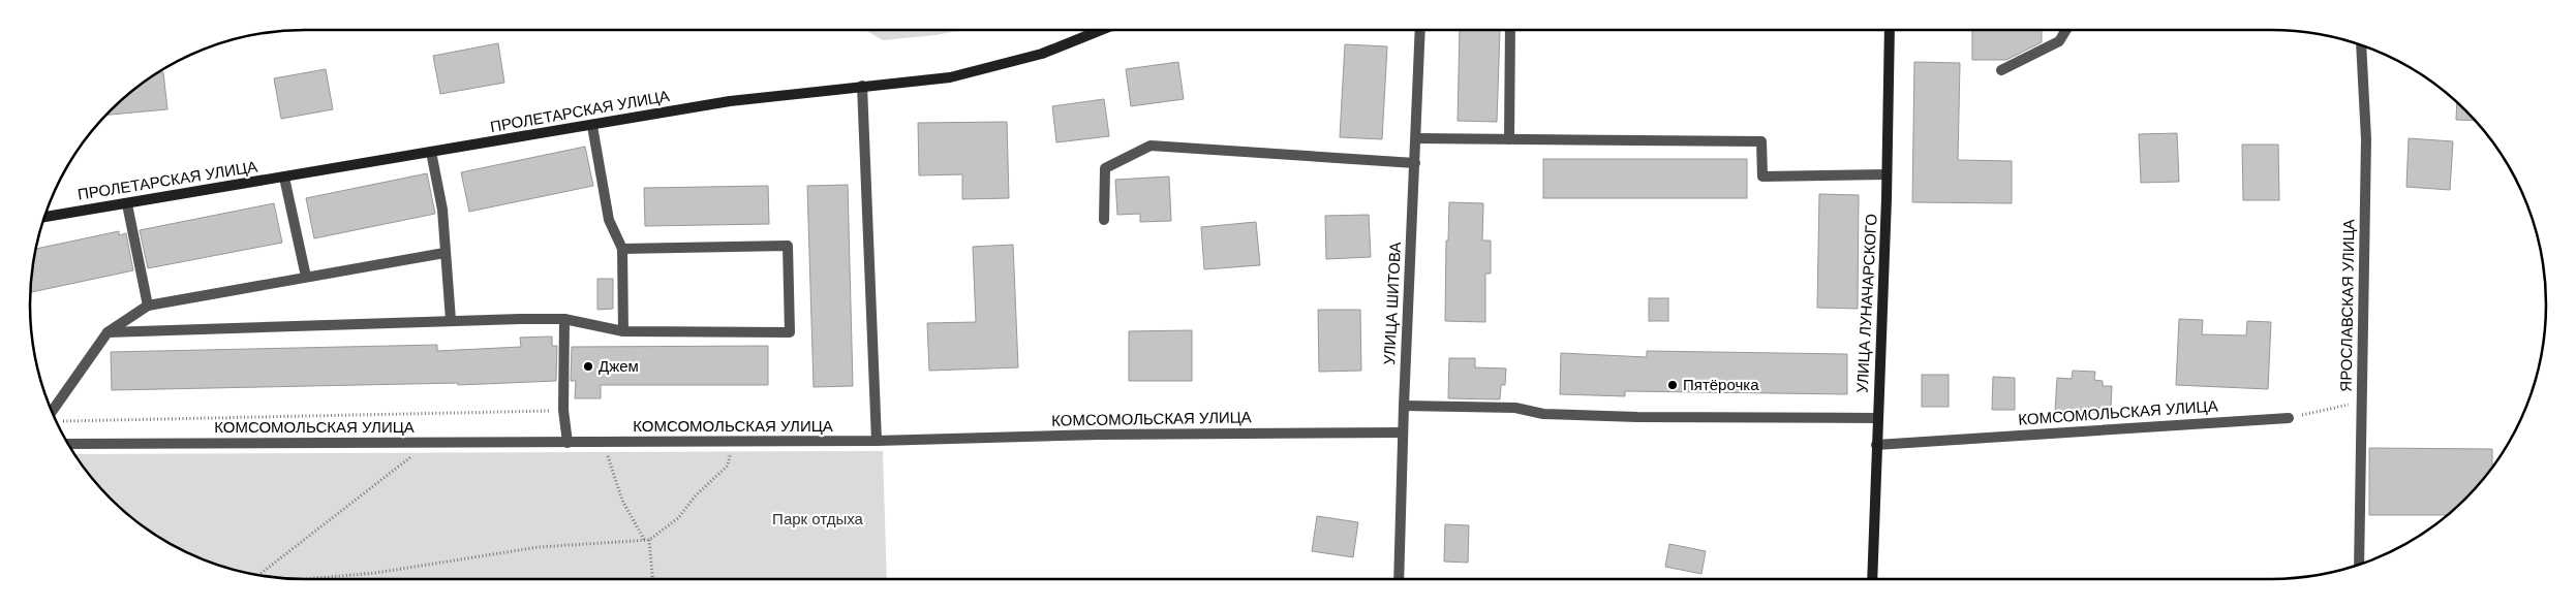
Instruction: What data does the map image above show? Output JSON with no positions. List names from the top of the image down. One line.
{"streets":{"street":["ПРОЛЕТАРСКАЯ УЛИЦА","УЛИЦА ШИТОВА","УЛИЦА ЛУНАЧАРСКОГО","ЯРОСЛАВСКАЯ УЛИЦА","КОМСОМОЛЬСКАЯ УЛИЦА"]},"crossings":[["УЛИЦА ШИТОВА","КОМСОМОЛЬСКАЯ УЛИЦА"],["УЛИЦА ЛУНАЧАРСКОГО","КОМСОМОЛЬСКАЯ УЛИЦА"]],"parks":["Парк отдыха"],"places":["Джем","Пятёрочка"]}
